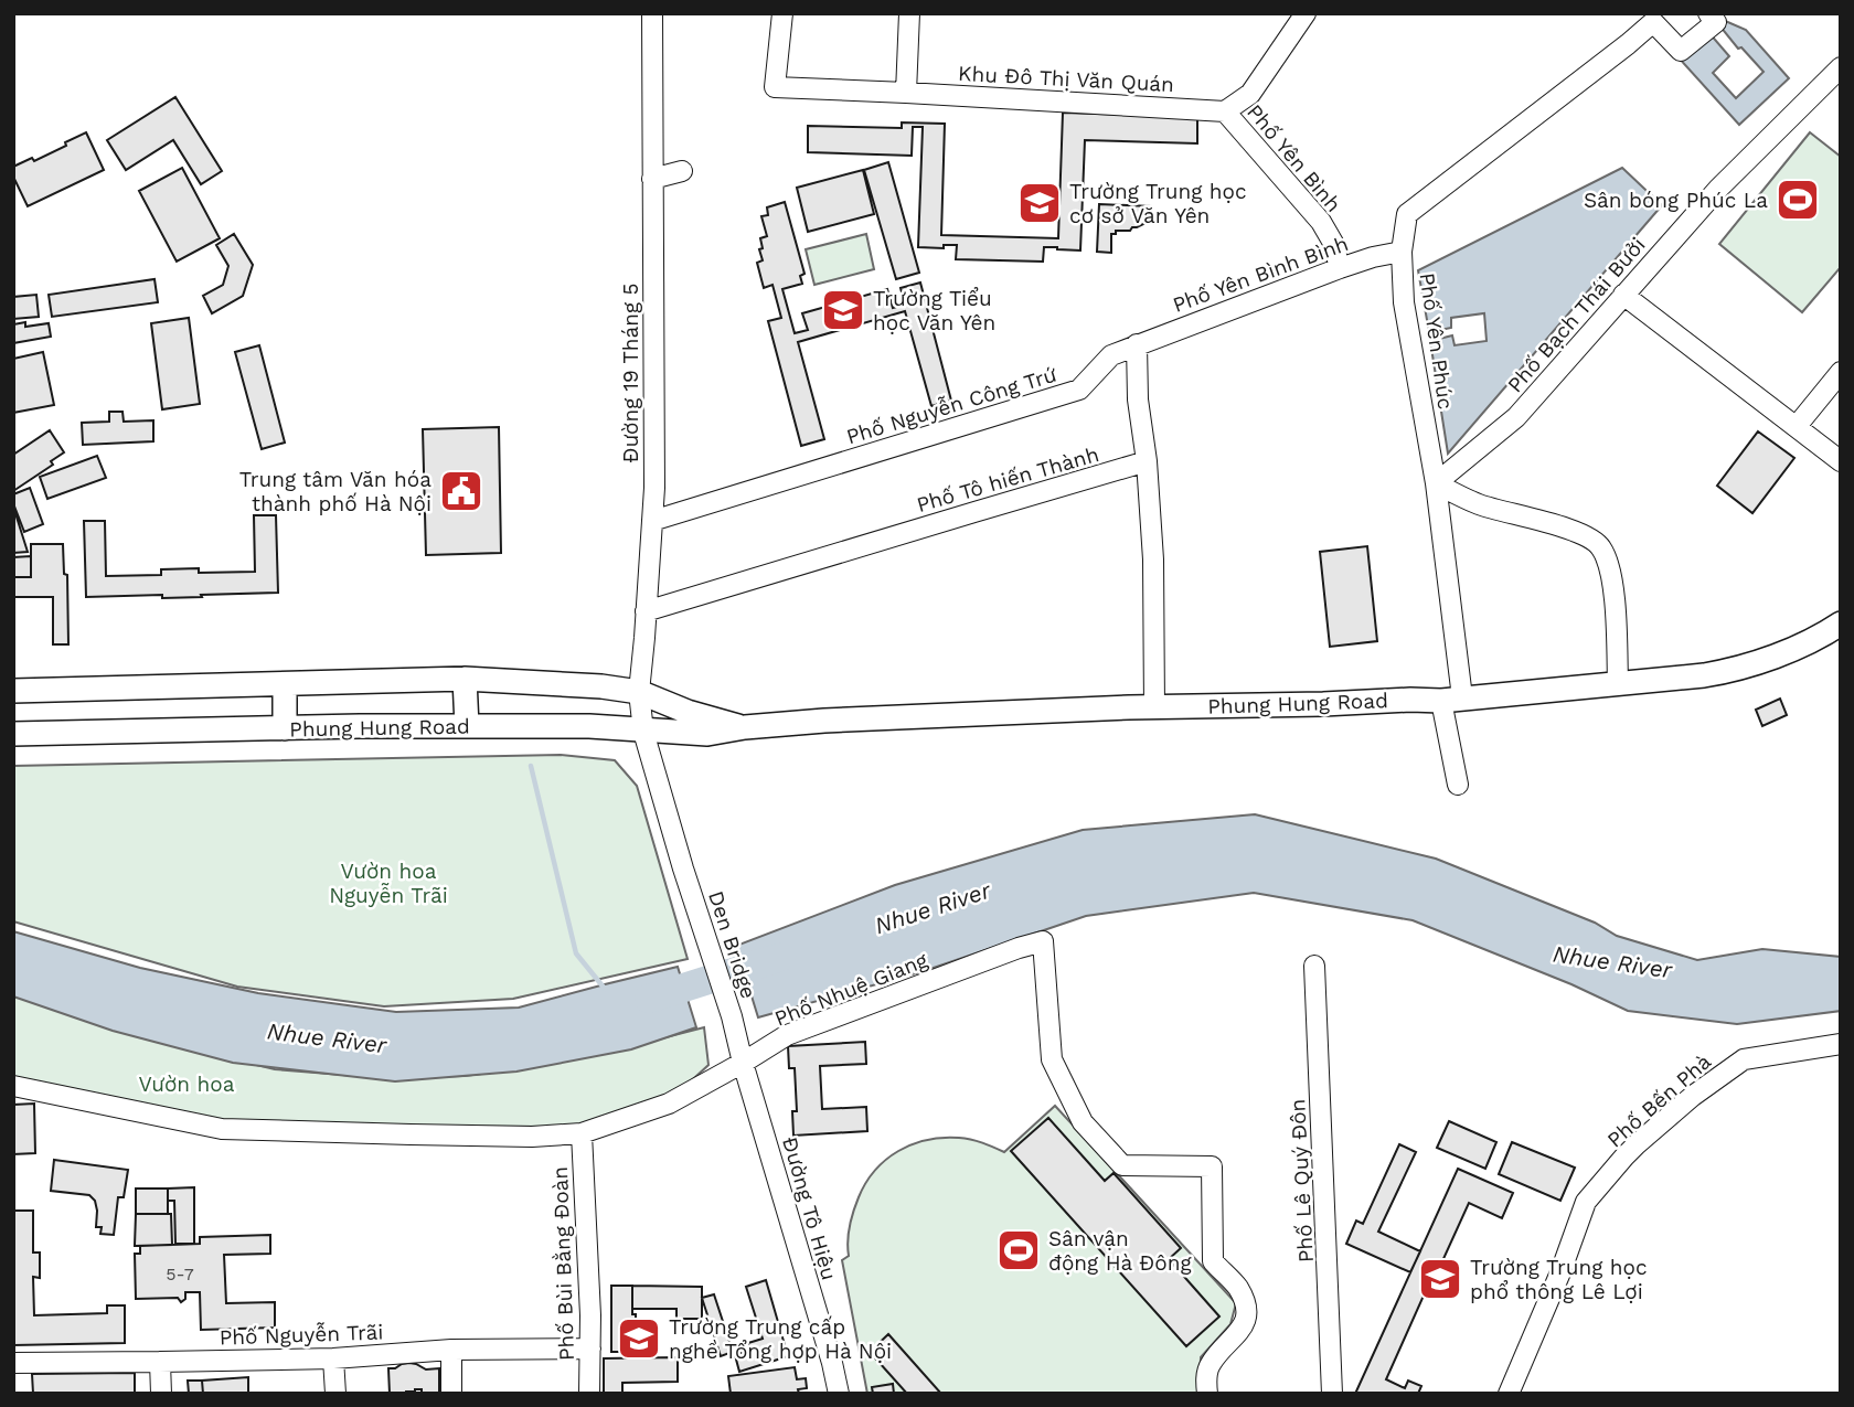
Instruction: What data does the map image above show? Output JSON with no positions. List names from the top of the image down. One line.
{"streets":{"main road":["Phung Hung Road"],"street":["Khu Đô Thị Văn Quán","Phố Yên Bình","Phố Yên Bình Bình","Phố Bạch Thái Bưởi","Phố Yên Phúc","Đường 19 Tháng 5","Phố Nguyễn Công Trứ","Phố Tô hiến Thành","Den Bridge","Phố Nhuệ Giang","Phố Bến Phà","Phố Lê Quý Đôn","Đường Tô Hiệu","Phố Bùi Bằng Đoàn","Phố Nguyễn Trãi"]},"crossings":[["Khu Đô Thị Văn Quán","Phố Yên Bình"],["Phố Yên Bình","Phố Yên Bình Bình"],["Phố Yên Bình Bình","Phố Yên Phúc"],["Phố Yên Bình Bình","Phố Nguyễn Công Trứ"],["Phố Bạch Thái Bưởi","Phố Yên Phúc"],["Phố Yên Phúc","Phung Hung Road"],["Đường 19 Tháng 5","Phố Nguyễn Công Trứ"],["Đường 19 Tháng 5","Phố Tô hiến Thành"],["Đường 19 Tháng 5","Phung Hung Road"],["Đường 19 Tháng 5","Den Bridge"],["Phung Hung Road","Den Bridge"],["Den Bridge","Đường Tô Hiệu"],["Phố Nhuệ Giang","Đường Tô Hiệu"],["Phố Nhuệ Giang","Phố Bùi Bằng Đoàn"],["Phố Bùi Bằng Đoàn","Phố Nguyễn Trãi"]],"water":["Nhue River"],"parks":["Vườn hoa Nguyễn Trãi","Vườn hoa"],"places":{"sports":["Sân bóng Phúc La","Sân vận động Hà Đông"],"school or university":["Trường Trung học cơ sở Văn Yên","Trường Tiểu học Văn Yên","Trường Trung học phổ thông Lê Lợi","Trường Trung cấp nghề Tổng hợp Hà Nội"],"public building":["Trung tâm Văn hóa thành phố Hà Nội"]},"house_numbers":["5-7"]}
